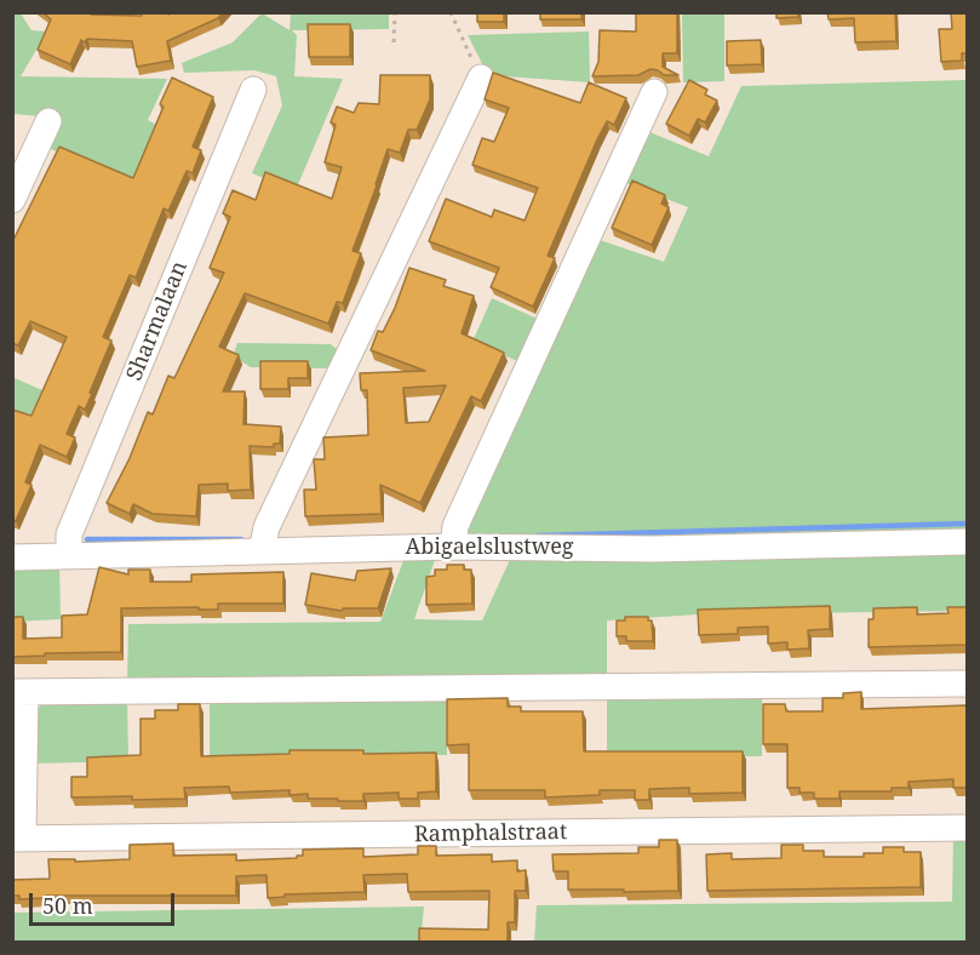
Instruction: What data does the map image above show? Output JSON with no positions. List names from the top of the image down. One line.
{"streets":{"street":["Sharmalaan","Abigaelslustweg","Ramphalstraat"]},"crossings":[["Sharmalaan","Abigaelslustweg"]],"scale_bar":"50 m"}
